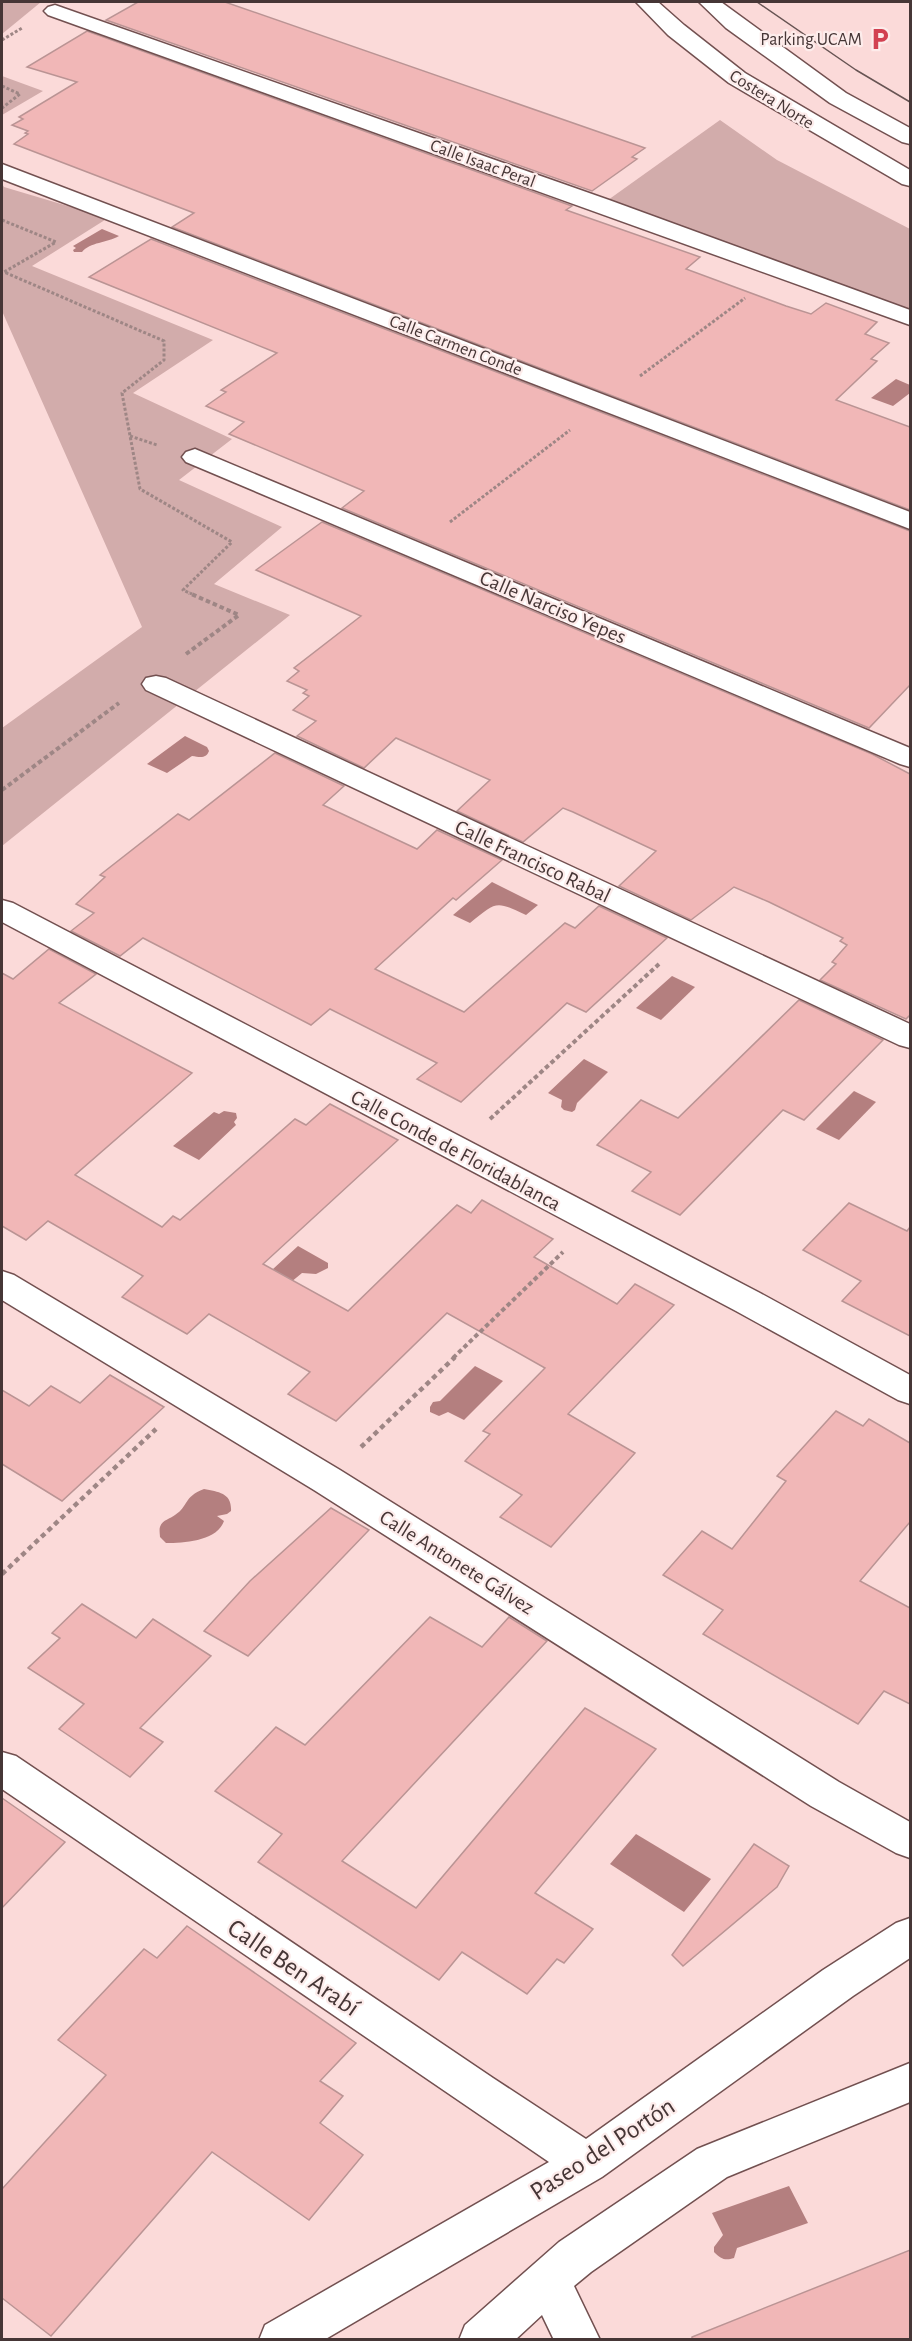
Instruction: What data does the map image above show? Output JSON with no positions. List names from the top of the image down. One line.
{"streets":{"street":["Costera Norte","Calle Isaac Peral","Calle Carmen Conde","Calle Narciso Yepes","Calle Francisco Rabal","Calle Conde de Floridablanca","Calle Antonete Gálvez","Calle Ben Arabí","Paseo del Portón"]},"crossings":[["Calle Ben Arabí","Paseo del Portón"]],"places":{"parking":["Parking UCAM"]}}
